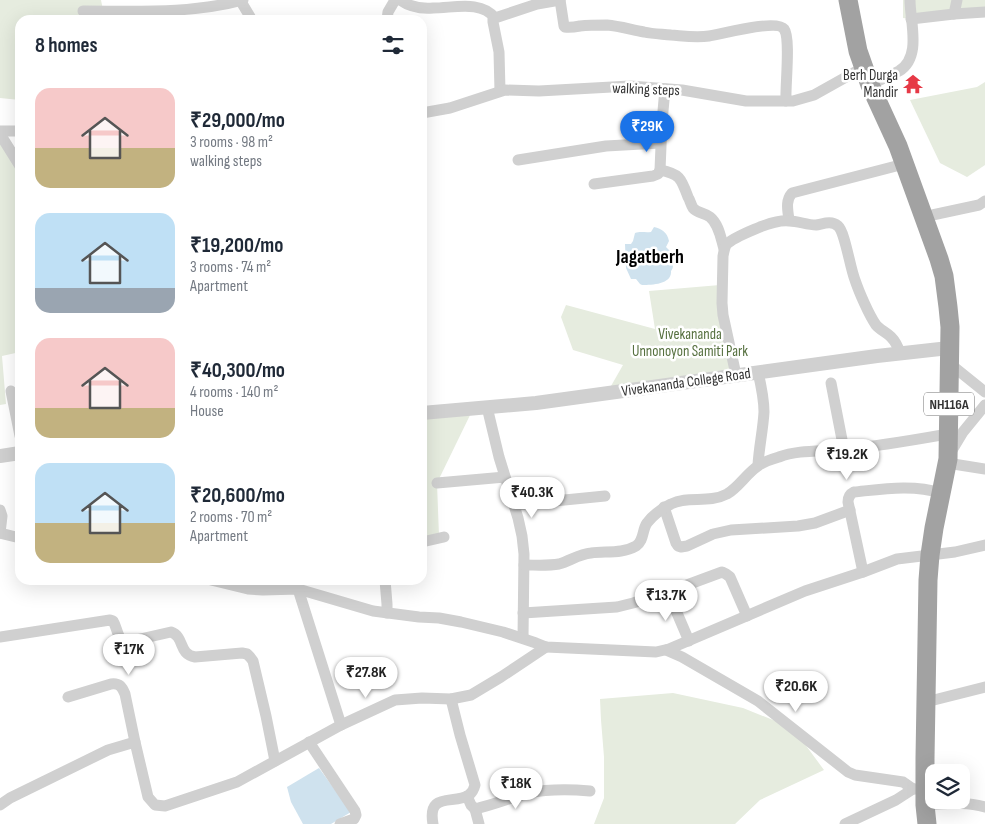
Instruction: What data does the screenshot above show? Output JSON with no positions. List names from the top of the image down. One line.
{"streets":{"highway":["NH116A"],"street":["walking steps","Vivekananda College Road"]},"crossings":[["walking steps","NH116A"],["Vivekananda College Road","NH116A"]],"districts":["Jagatberh"],"parks":["Vivekananda Unnonoyon Samiti Park"],"places":{"temple":["Berh Durga Mandir"]},"page":{"heading":"8 homes","list":[{"name":"₹29,000/mo","note":"3 rooms · 98 m² · walking steps"},{"name":"₹19,200/mo","note":"3 rooms · 74 m² · Apartment"},{"name":"₹40,300/mo","note":"4 rooms · 140 m² · House"},{"name":"₹20,600/mo","note":"2 rooms · 70 m² · Apartment"}],"price":["₹29K","₹19.2K","₹40.3K","₹13.7K","₹17K","₹27.8K","₹20.6K","₹18K"]}}
